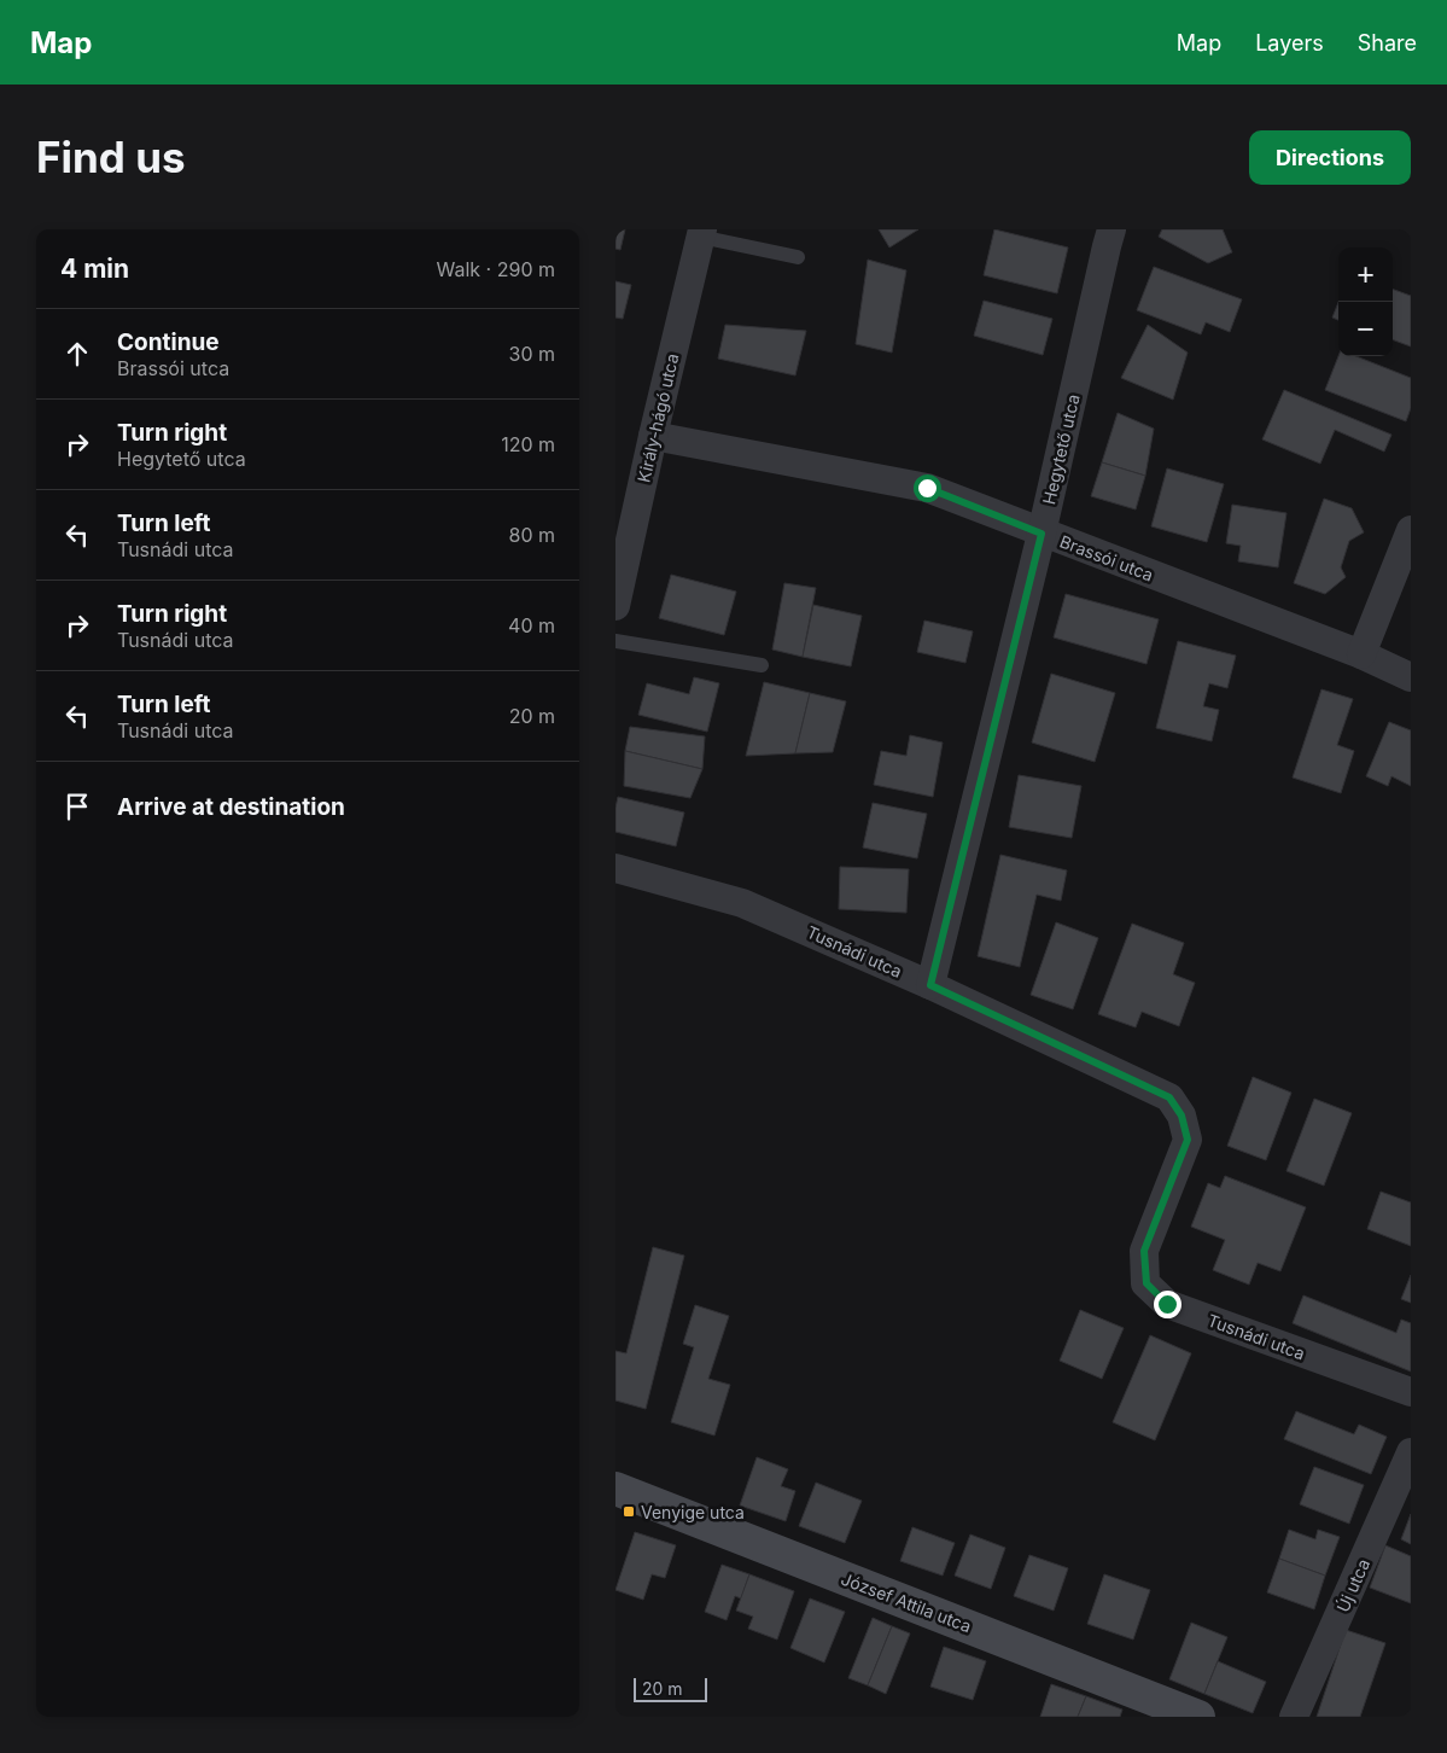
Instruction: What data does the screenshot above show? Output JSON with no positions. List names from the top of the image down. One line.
{"streets":{"street":["Király-hágó utca","Hegytető utca","Brassói utca","Tusnádi utca","Új utca","József Attila utca"]},"crossings":[["Király-hágó utca","Brassói utca"],["Hegytető utca","Brassói utca"],["Hegytető utca","Tusnádi utca"]],"places":{"transit":["Venyige utca"]},"scale_bar":"20 m","page":{"header":"Map","nav":["Map","Layers","Share"],"buttons":"Directions","title":"Find us","heading":["4 min","Walk · 290 m"],"map_buttons":["+","−"],"list":[["Continue","Brassói utca","30 m"],["Turn right","Hegytető utca","120 m"],["Turn left","Tusnádi utca","80 m"],["Turn right","Tusnádi utca","40 m"],["Turn left","Tusnádi utca","20 m"],"Arrive at destination"],"scale":"20 m"}}
